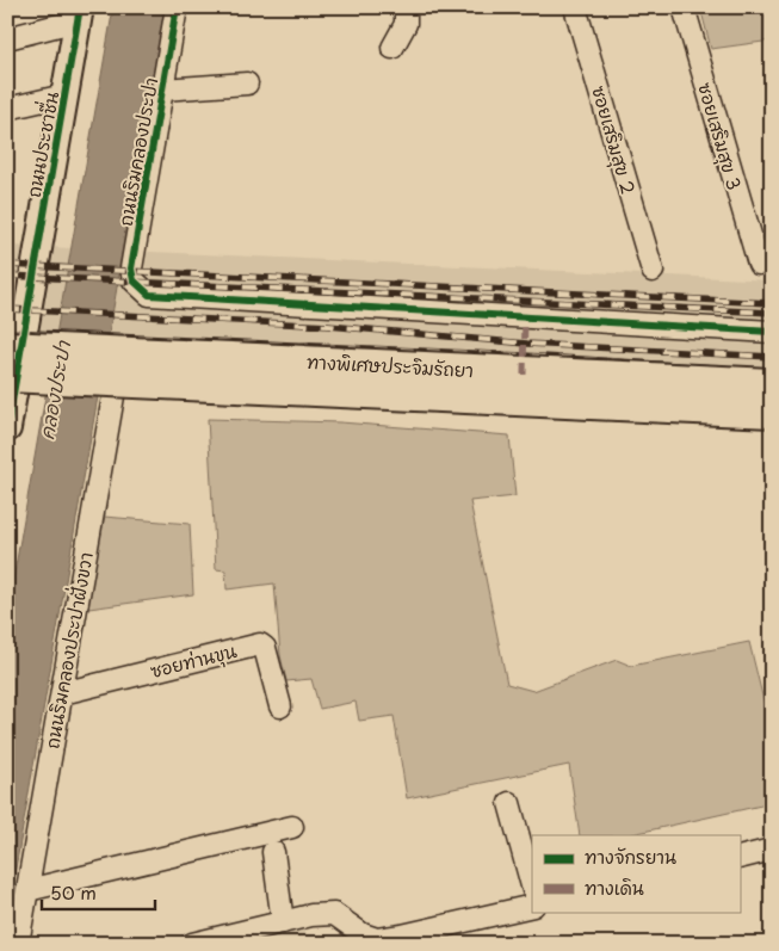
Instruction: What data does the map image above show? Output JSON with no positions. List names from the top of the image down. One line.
{"streets":{"highway":["ทางพิเศษประจิมรัถยา"],"main road":["ถนนประชาชื่น"],"street":["ซอยเสริมสุข 3","ซอยเสริมสุข 2","ถนนริมคลองประปา","ถนนริมคลองประปาฝั่งขวา","ซอยท่านขุน"]},"crossings":[["ถนนประชาชื่น","ทางพิเศษประจิมรัถยา"],["ถนนริมคลองประปาฝั่งขวา","ซอยท่านขุน"]],"water":["คลองประปา"],"legend":["ทางจักรยาน","ทางเดิน"],"scale_bar":"50 m"}
